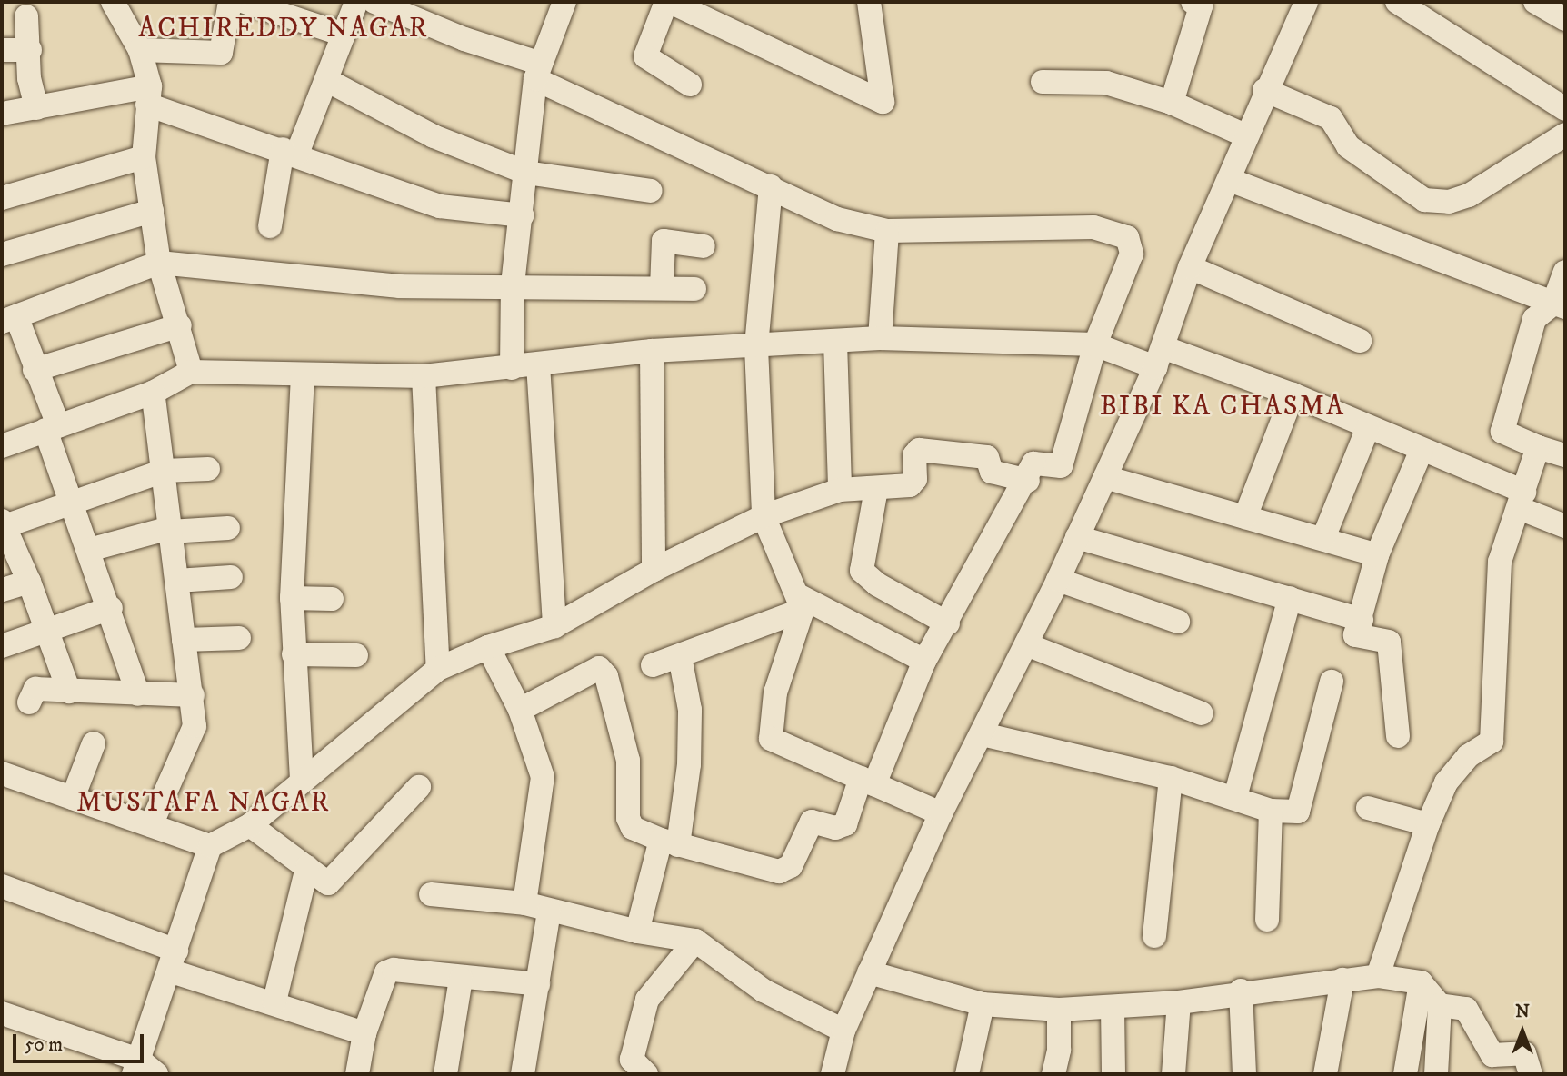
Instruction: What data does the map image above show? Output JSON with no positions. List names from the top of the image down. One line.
{"districts":["ACHIREDDY NAGAR","BIBI KA CHASMA","MUSTAFA NAGAR"],"scale_bar":"50 m","north":"top"}
